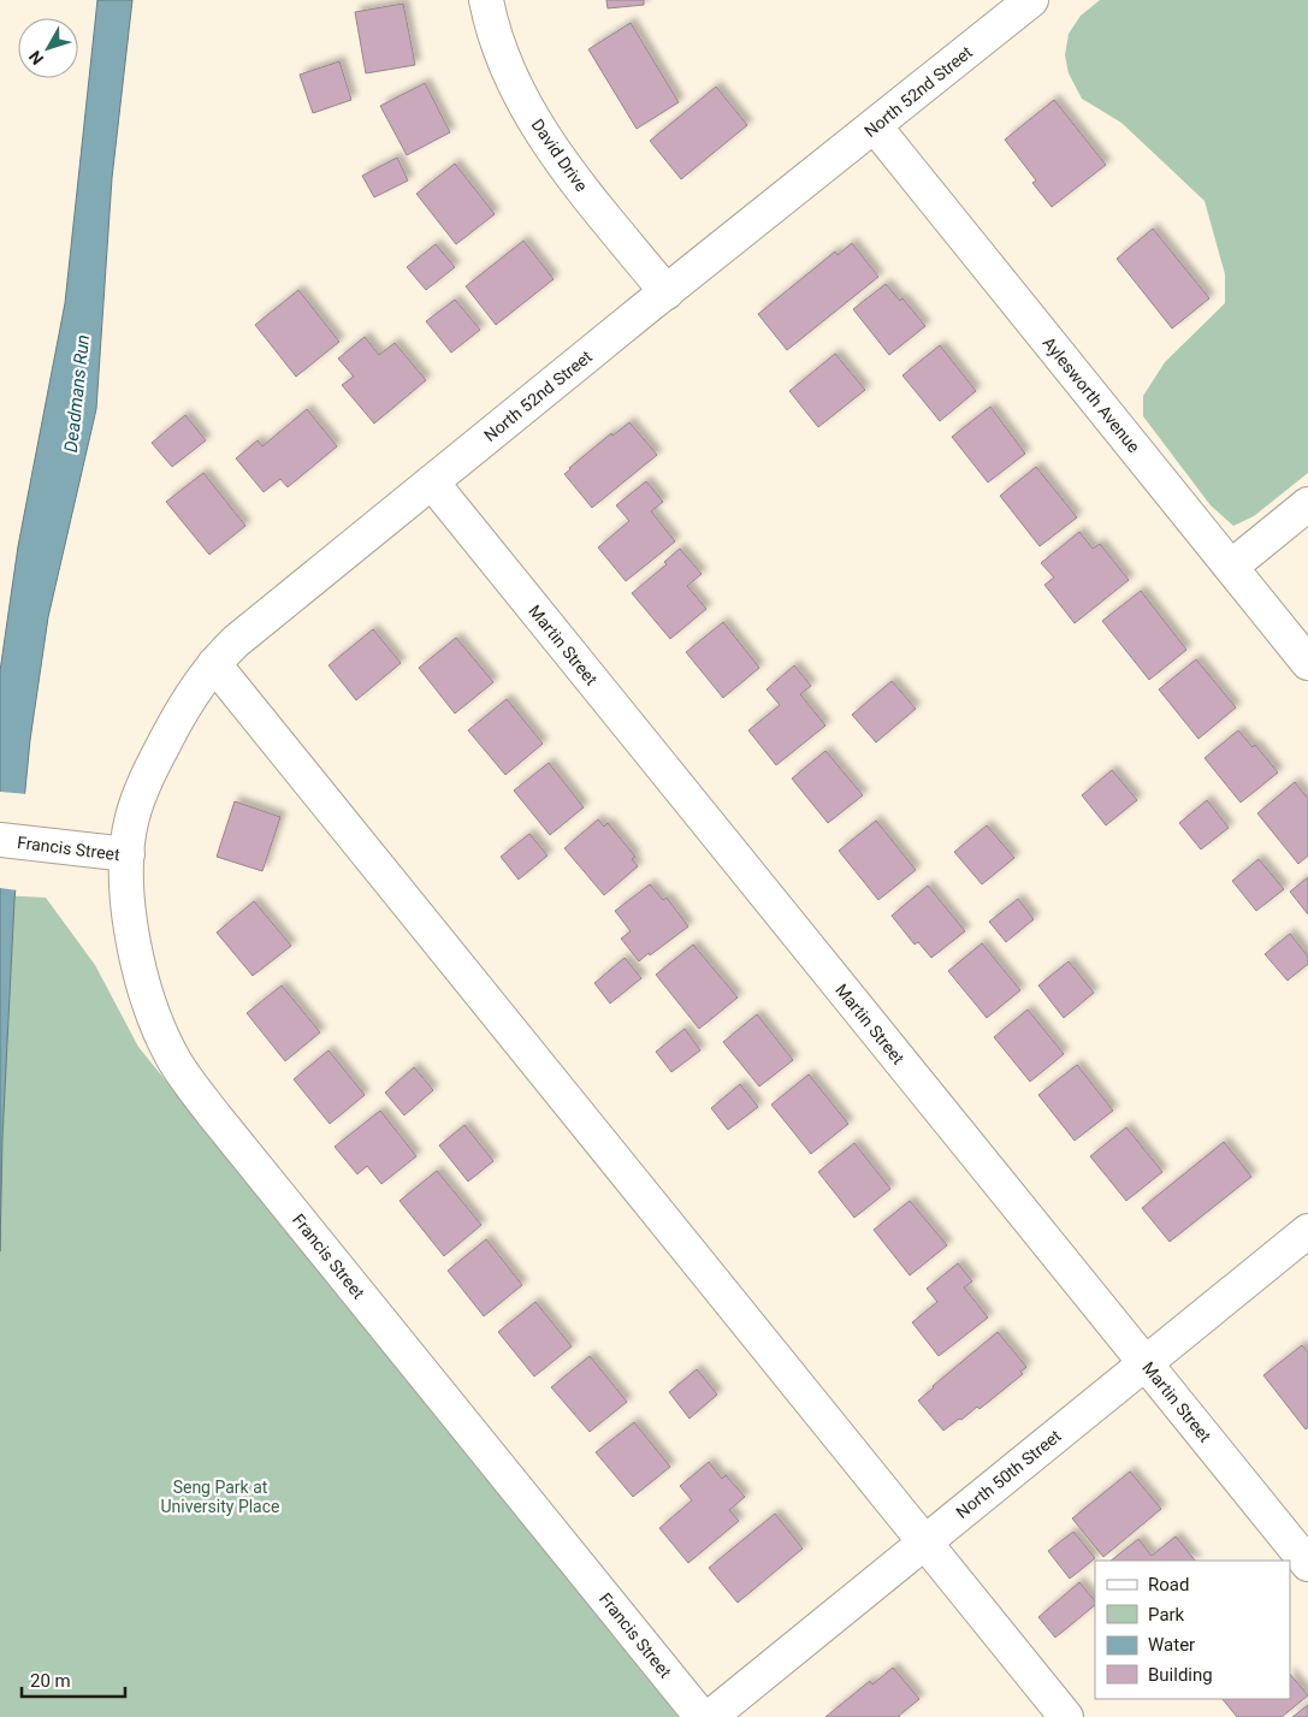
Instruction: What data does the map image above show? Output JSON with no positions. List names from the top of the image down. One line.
{"streets":{"street":["North 52nd Street","David Drive","Aylesworth Avenue","Martin Street","Francis Street","North 50th Street"]},"crossings":[["North 52nd Street","David Drive"],["North 52nd Street","Aylesworth Avenue"],["North 52nd Street","Martin Street"],["North 52nd Street","Francis Street"],["Martin Street","North 50th Street"]],"water":["Deadmans Run"],"parks":["Seng Park at University Place"],"legend":["Road","Park","Water","Building"],"scale_bar":"20 m","north":"bottom left"}
